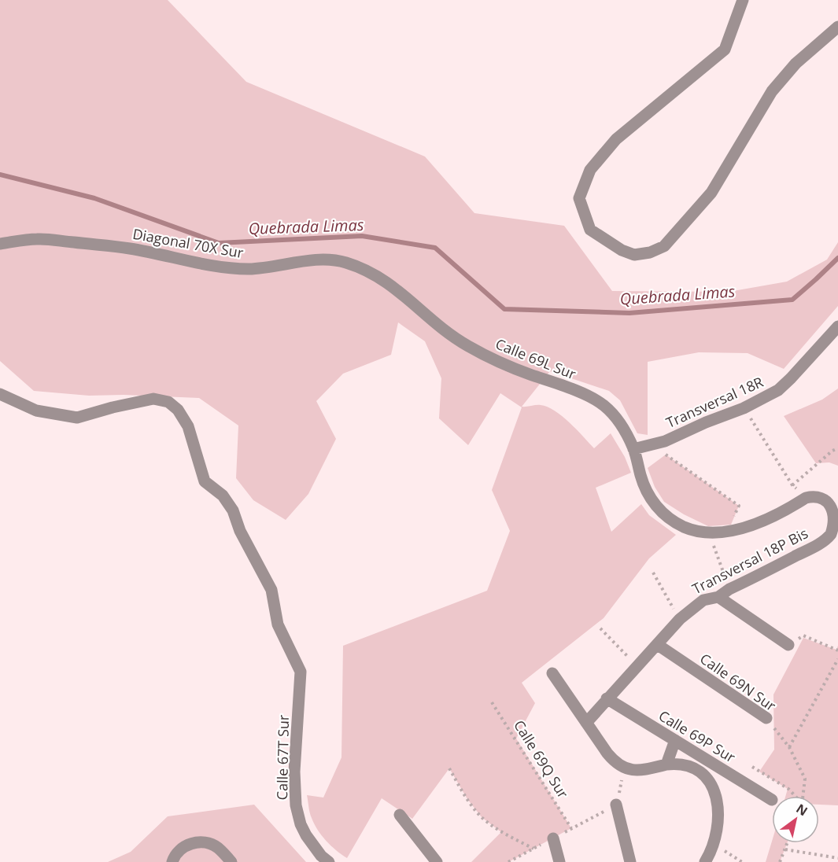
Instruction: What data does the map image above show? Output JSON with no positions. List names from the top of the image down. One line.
{"streets":{"street":["Diagonal 70X Sur","Calle 69L Sur","Transversal 18R","Transversal 18P Bis","Calle 69N Sur","Calle 69P Sur","Calle 67T Sur"],"path":["Calle 69Q Sur"]},"crossings":[["Diagonal 70X Sur","Calle 69L Sur"],["Calle 69L Sur","Transversal 18R"],["Transversal 18P Bis","Calle 69N Sur"],["Transversal 18P Bis","Calle 69P Sur"]],"water":["Quebrada Limas"],"north":"top right"}
